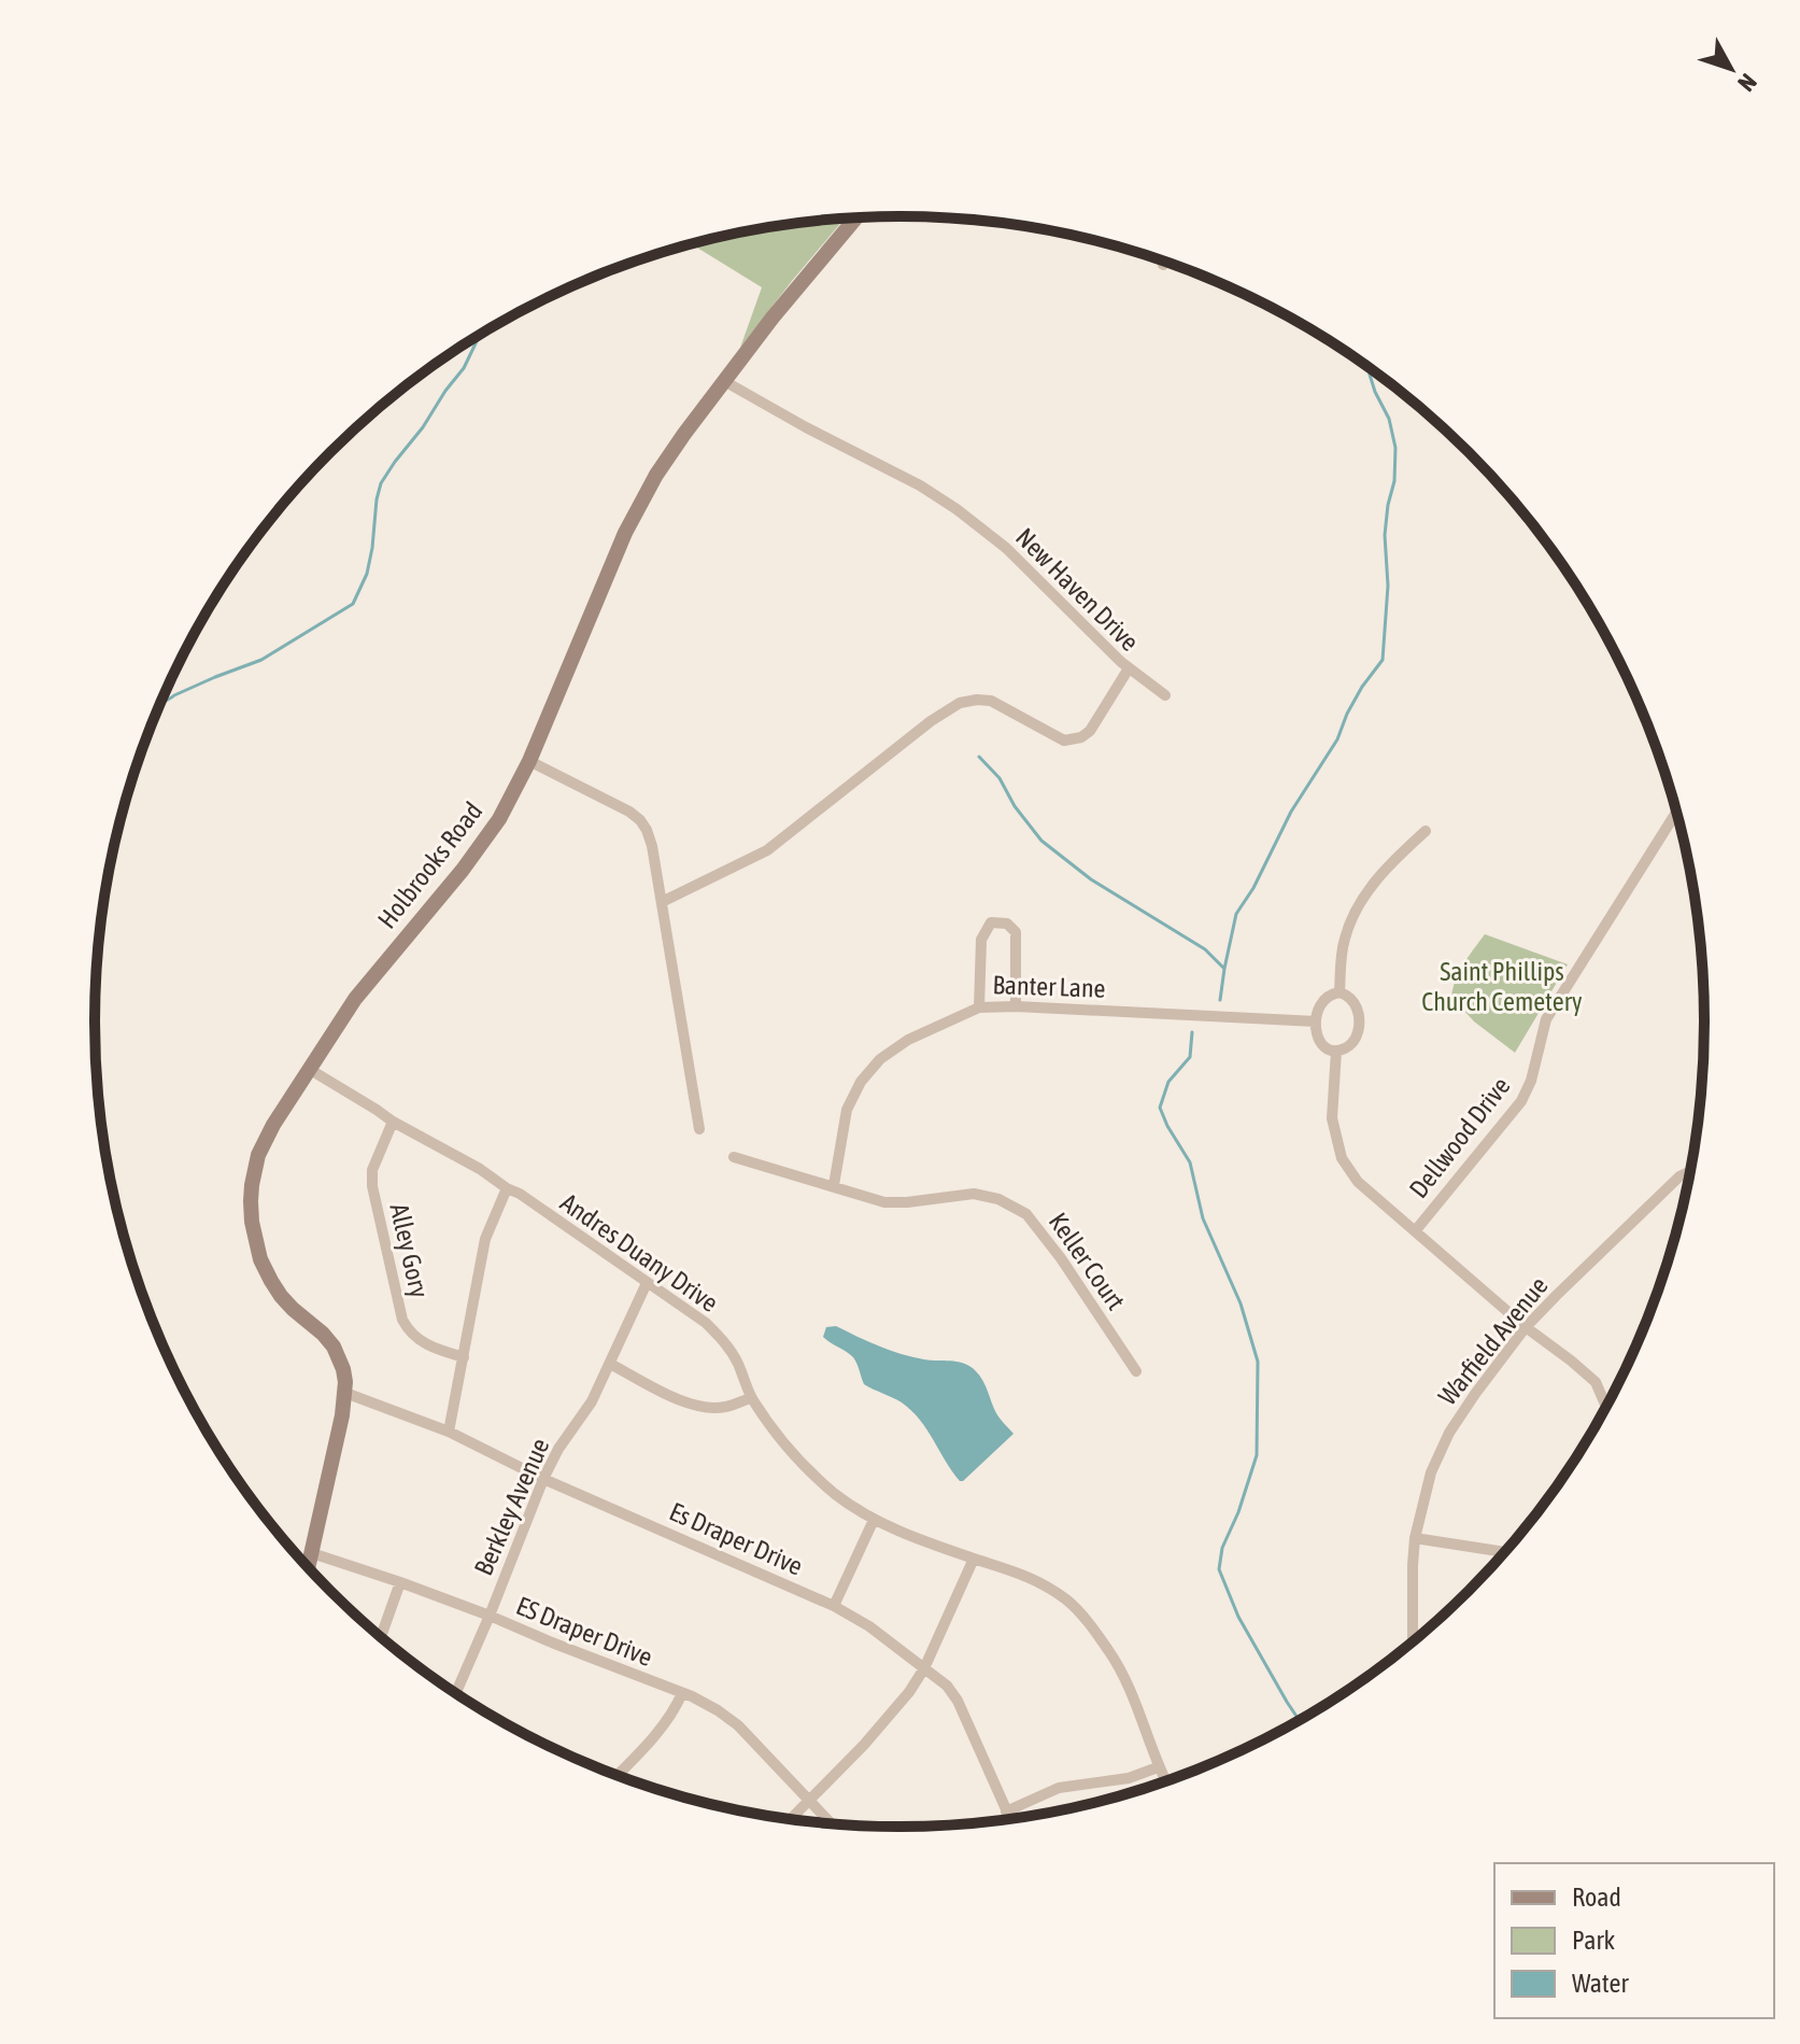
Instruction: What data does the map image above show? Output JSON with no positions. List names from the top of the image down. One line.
{"streets":{"street":["New Haven Drive","Holbrooks Road","Banter Lane","Dellwood Drive","Alley Gory","Andres Duany Drive","Keller Court","Warfield Avenue","Berkley Avenue","Es Draper Drive","ES Draper Drive"]},"crossings":[["New Haven Drive","Holbrooks Road"],["Holbrooks Road","Andres Duany Drive"],["Holbrooks Road","Es Draper Drive"],["Holbrooks Road","ES Draper Drive"],["Banter Lane","Keller Court"],["Alley Gory","Andres Duany Drive"],["Andres Duany Drive","Berkley Avenue"],["Berkley Avenue","Es Draper Drive"],["Berkley Avenue","ES Draper Drive"]],"parks":["Saint Phillips Church Cemetery"],"legend":["Road","Park","Water"],"north":"bottom right"}
